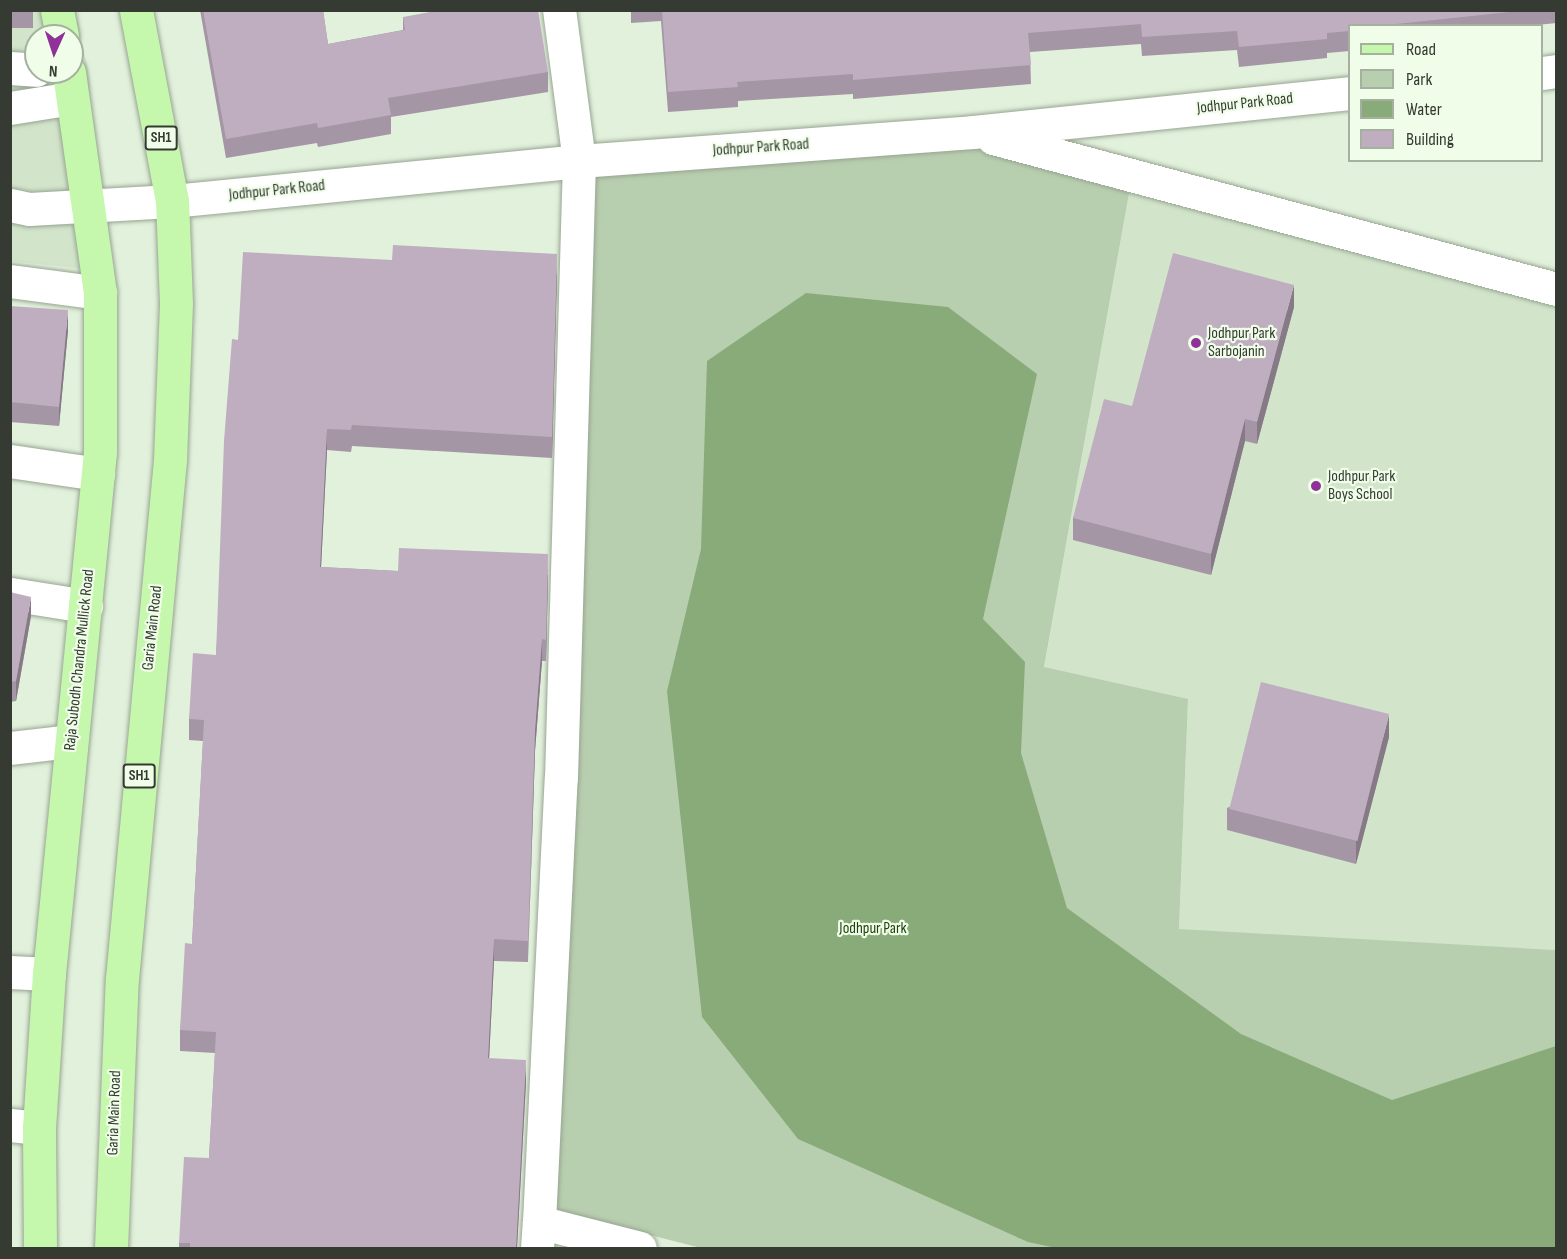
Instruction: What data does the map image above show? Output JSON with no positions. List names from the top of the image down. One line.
{"streets":{"main road":["SH1","Garia Main Road","Raja Subodh Chandra Mullick Road"],"street":["Jodhpur Park Road"]},"crossings":[["Jodhpur Park Road","Garia Main Road"],["Jodhpur Park Road","Raja Subodh Chandra Mullick Road"]],"parks":["Jodhpur Park"],"places":["Jodhpur Park Sarbojanin","Jodhpur Park Boys School"],"legend":["Road","Park","Water","Building"],"north":"bottom"}
